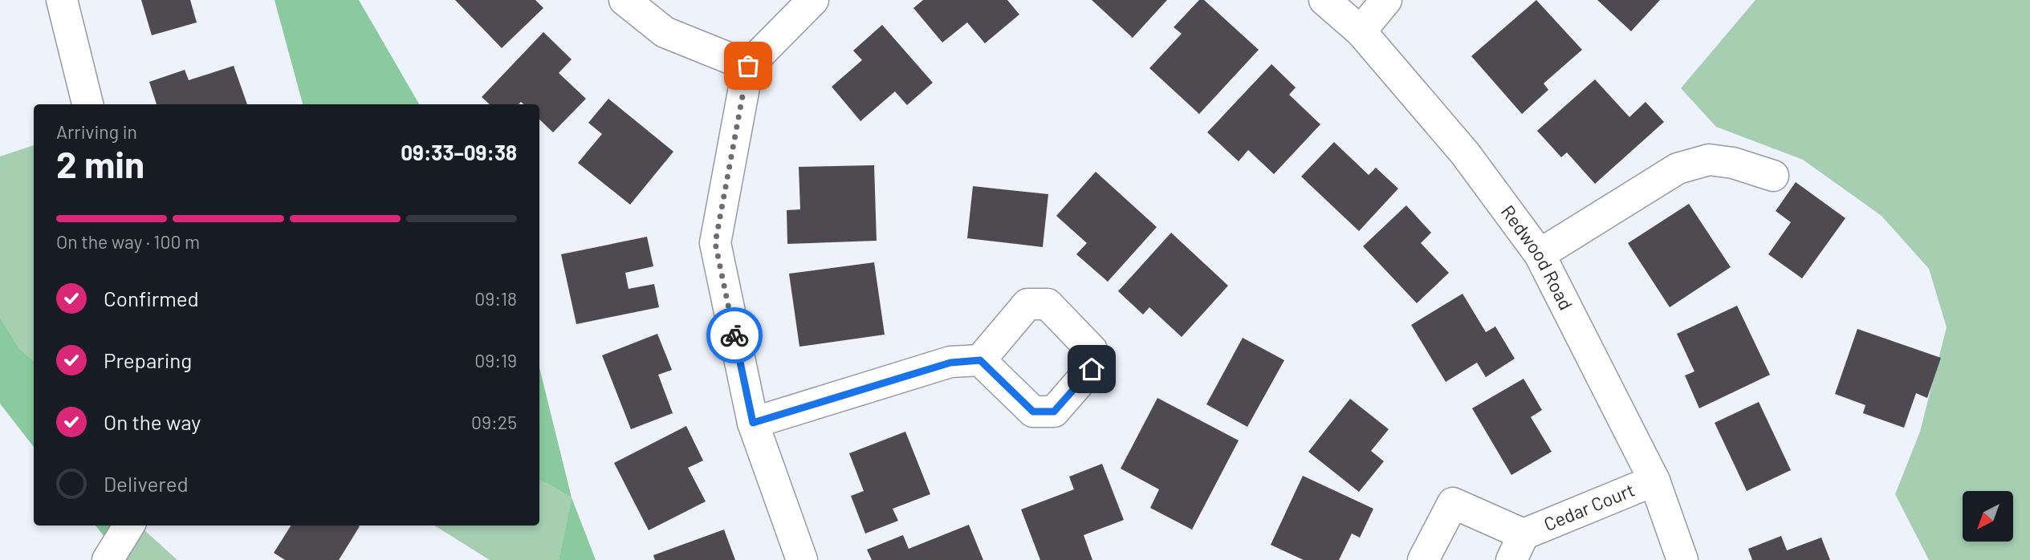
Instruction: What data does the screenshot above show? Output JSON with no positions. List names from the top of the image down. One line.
{"streets":{"street":["Redwood Road","Cedar Court"]},"crossings":[["Redwood Road","Cedar Court"]],"north":"bottom left","page":{"heading":["2 min","Arriving in","09:33–09:38"],"bar":"On the way · 100 m","list":[["Confirmed","09:18"],["Preparing","09:19"],["On the way","09:25"],"Delivered"]}}
